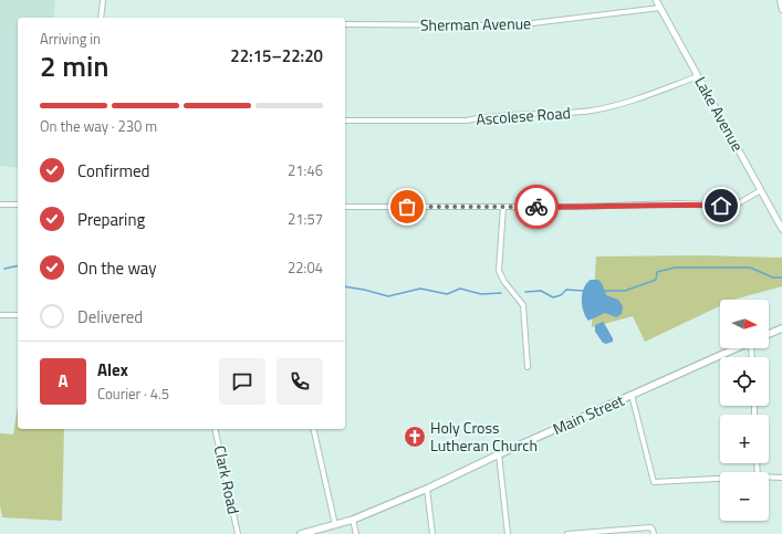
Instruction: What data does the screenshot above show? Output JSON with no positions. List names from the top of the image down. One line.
{"streets":{"main road":["Main Street"],"street":["Sherman Avenue","Lake Avenue","Ascolese Road","Clark Road"]},"crossings":[["Sherman Avenue","Lake Avenue"],["Lake Avenue","Ascolese Road"]],"places":{"church":["Holy Cross Lutheran Church"]},"north":"right","page":{"heading":["2 min","Arriving in","22:15–22:20"],"panel":["Alex","Courier · 4.5"],"bar":"On the way · 230 m","list":[["Confirmed","21:46"],["Preparing","21:57"],["On the way","22:04"],"Delivered"],"map_buttons":["+","−"],"round":"A"}}
